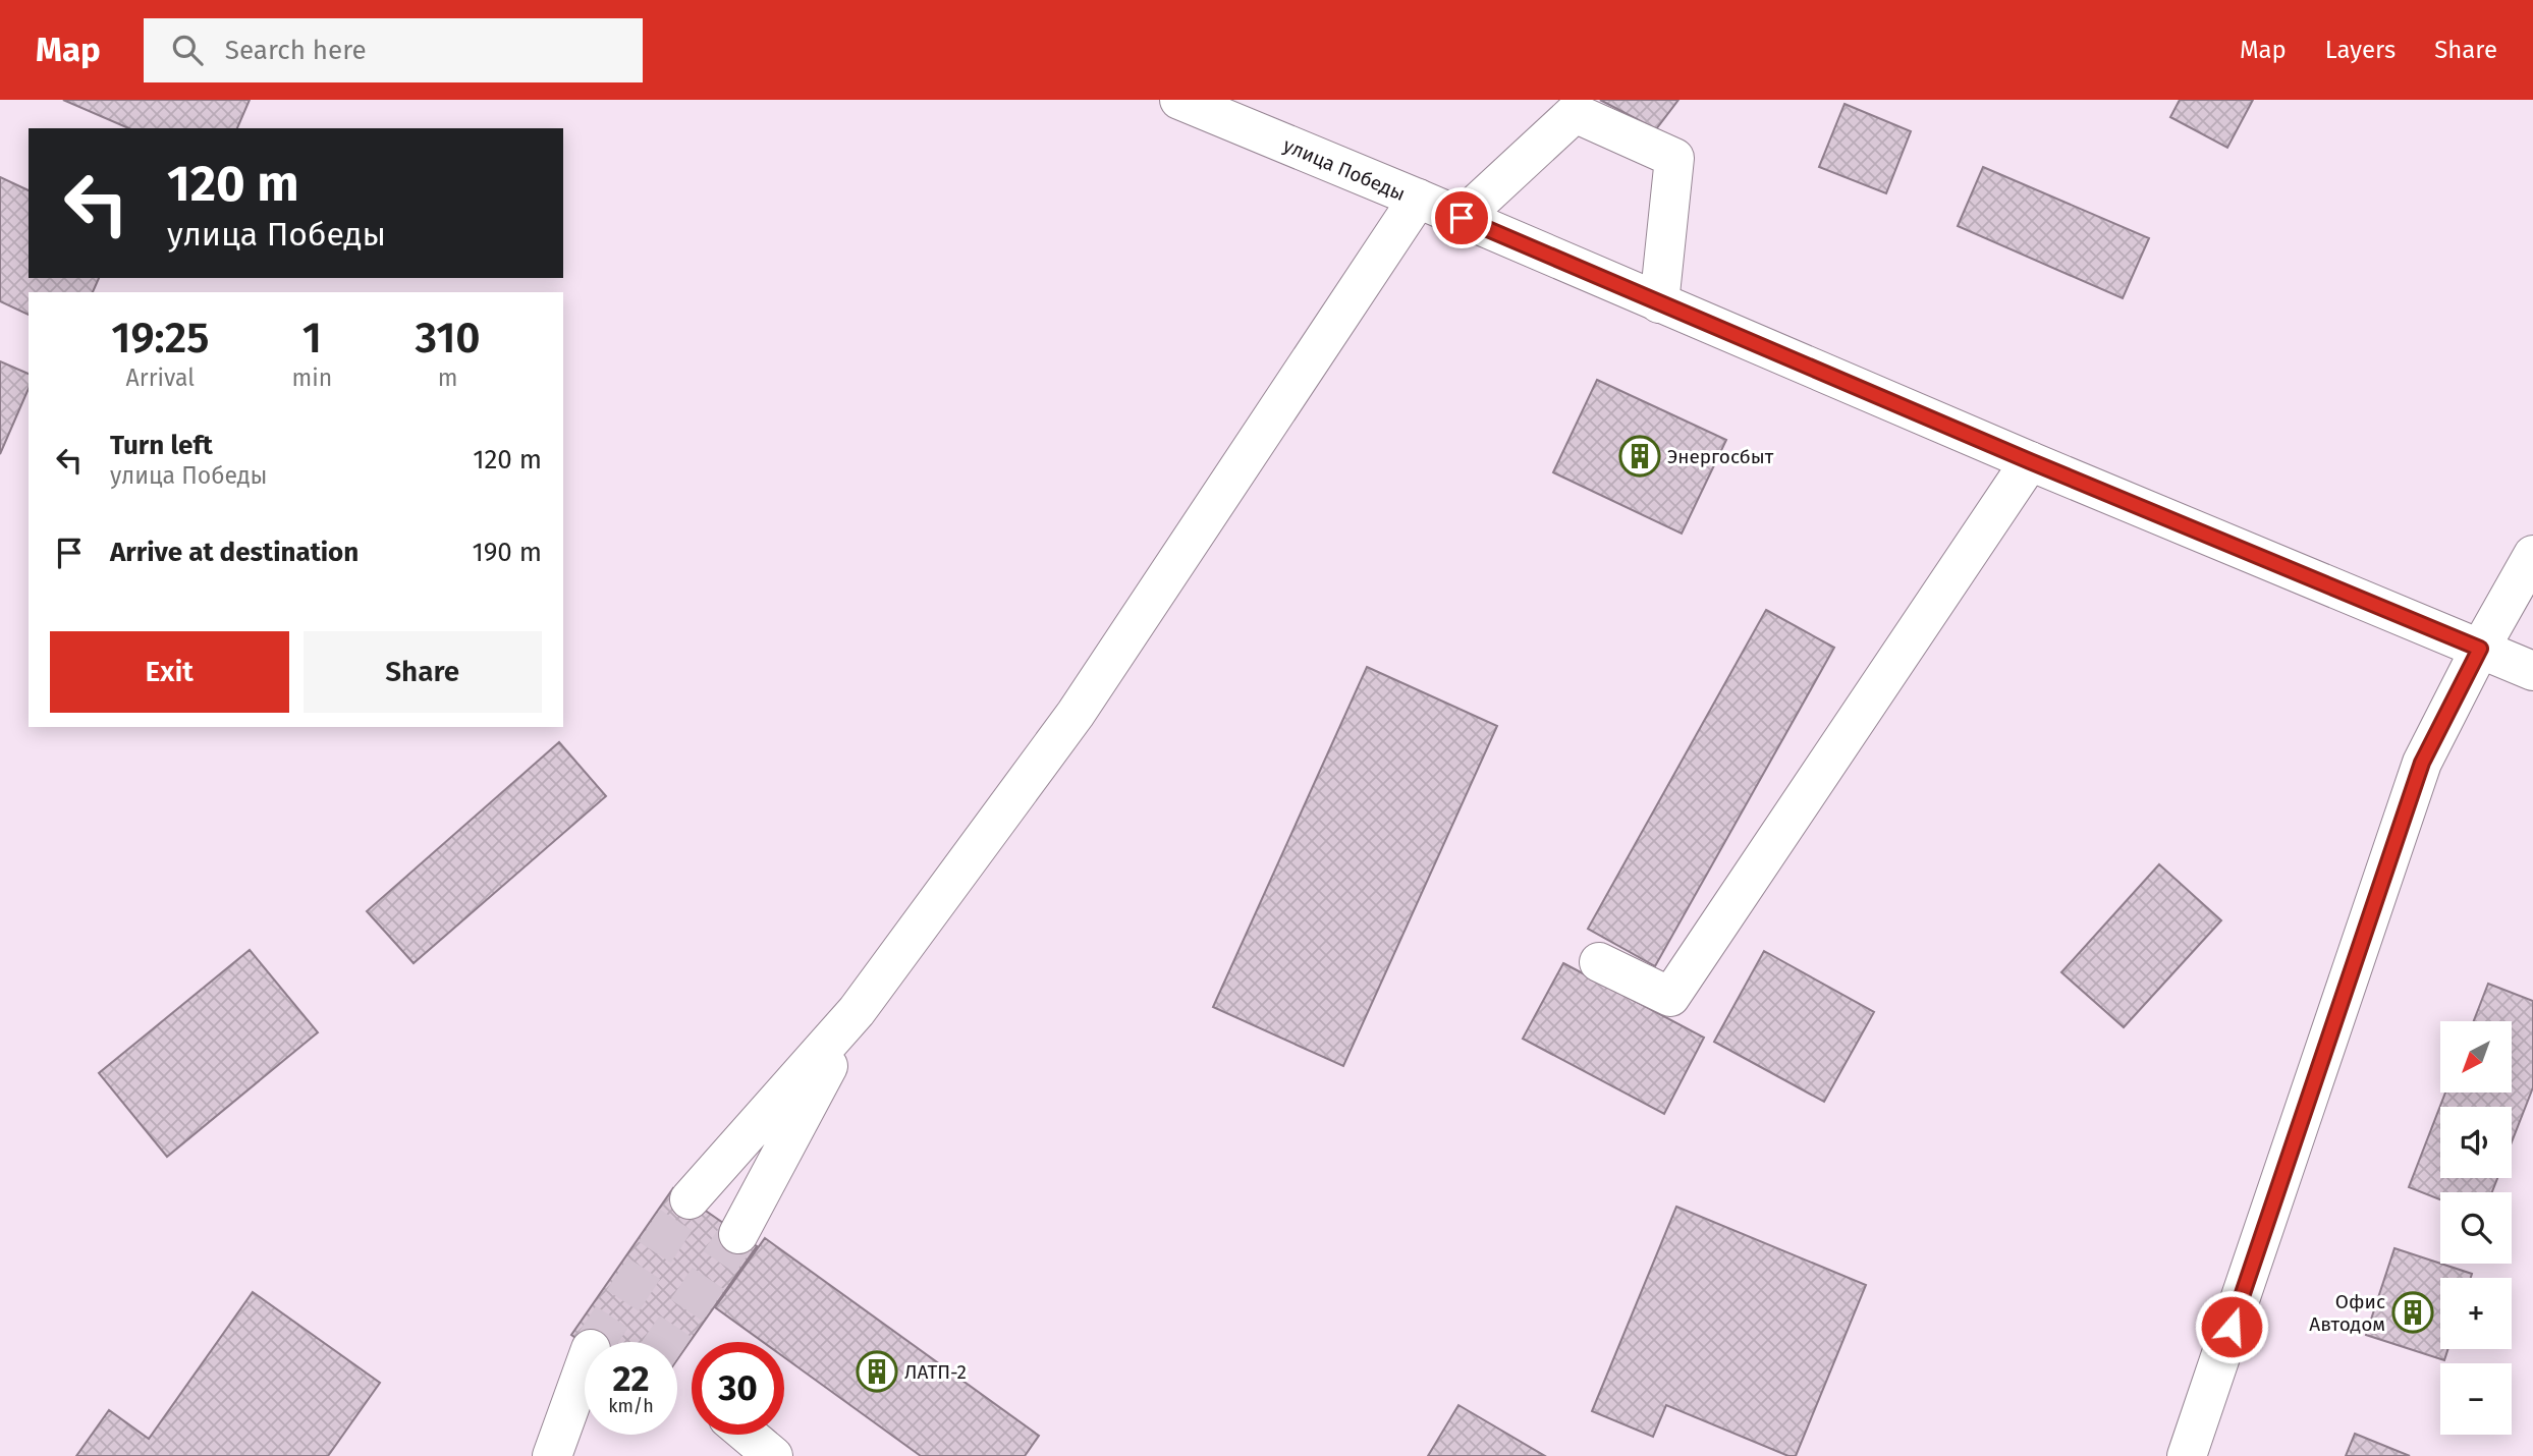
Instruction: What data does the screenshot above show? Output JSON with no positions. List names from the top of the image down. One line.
{"streets":{"main road":["улица Победы"]},"places":{"building":["Энергосбыт","Офис Автодом","ЛАТП-2"]},"north":"bottom left","page":{"header":"Map","search":"Search here","nav":["Map","Layers","Share"],"turn":["120 m","улица Победы"],"eta":["19:25","Arrival","1","min","310","m"],"list":[{"name":"Turn left","note":"улица Победы","value":"120 m"},{"name":"Arrive at destination","value":"190 m"}],"buttons":["Exit","Share"],"map_buttons":["+","−"],"speed":"22 km/h","limit":"30"}}
